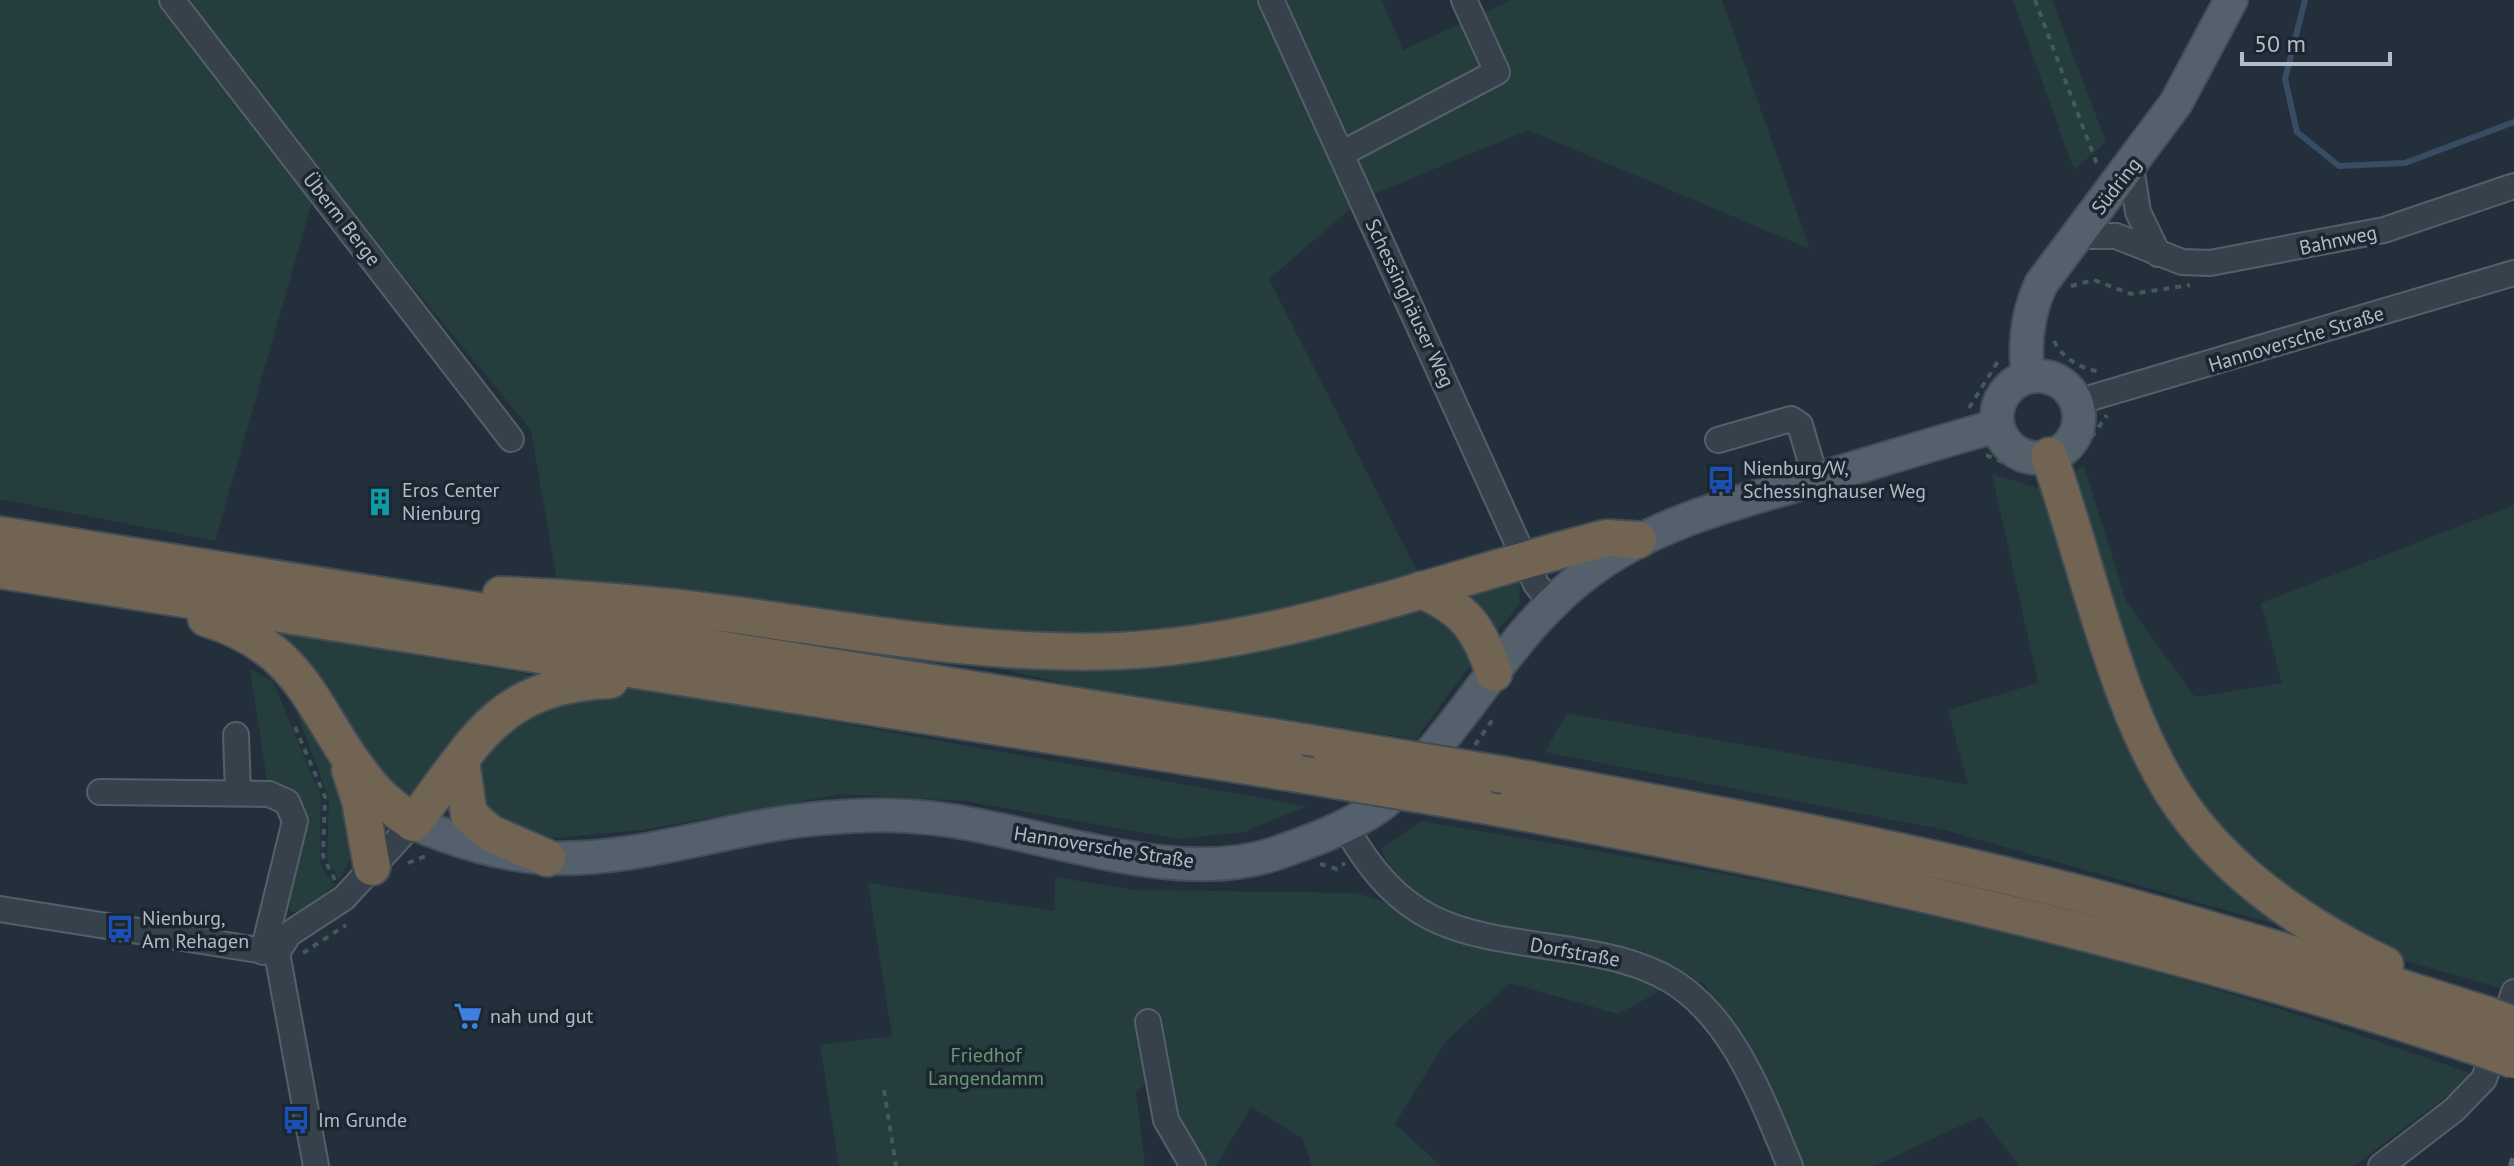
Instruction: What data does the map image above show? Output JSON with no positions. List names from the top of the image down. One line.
{"streets":{"main road":["Südring","Hannoversche Straße"],"street":["Überm Berge","Bahnweg","Schessinghäuser Weg","Dorfstraße"]},"crossings":[["Südring","Bahnweg"],["Südring","Hannoversche Straße"],["Schessinghäuser Weg","Hannoversche Straße"],["Hannoversche Straße","Dorfstraße"]],"parks":["Friedhof Langendamm"],"places":{"bus stop":["Nienburg/W, Schessinghauser Weg","Nienburg, Am Rehagen","Im Grunde"],"building":["Eros Center Nienburg"],"supermarket":["nah und gut"]},"scale_bar":"50 m"}
